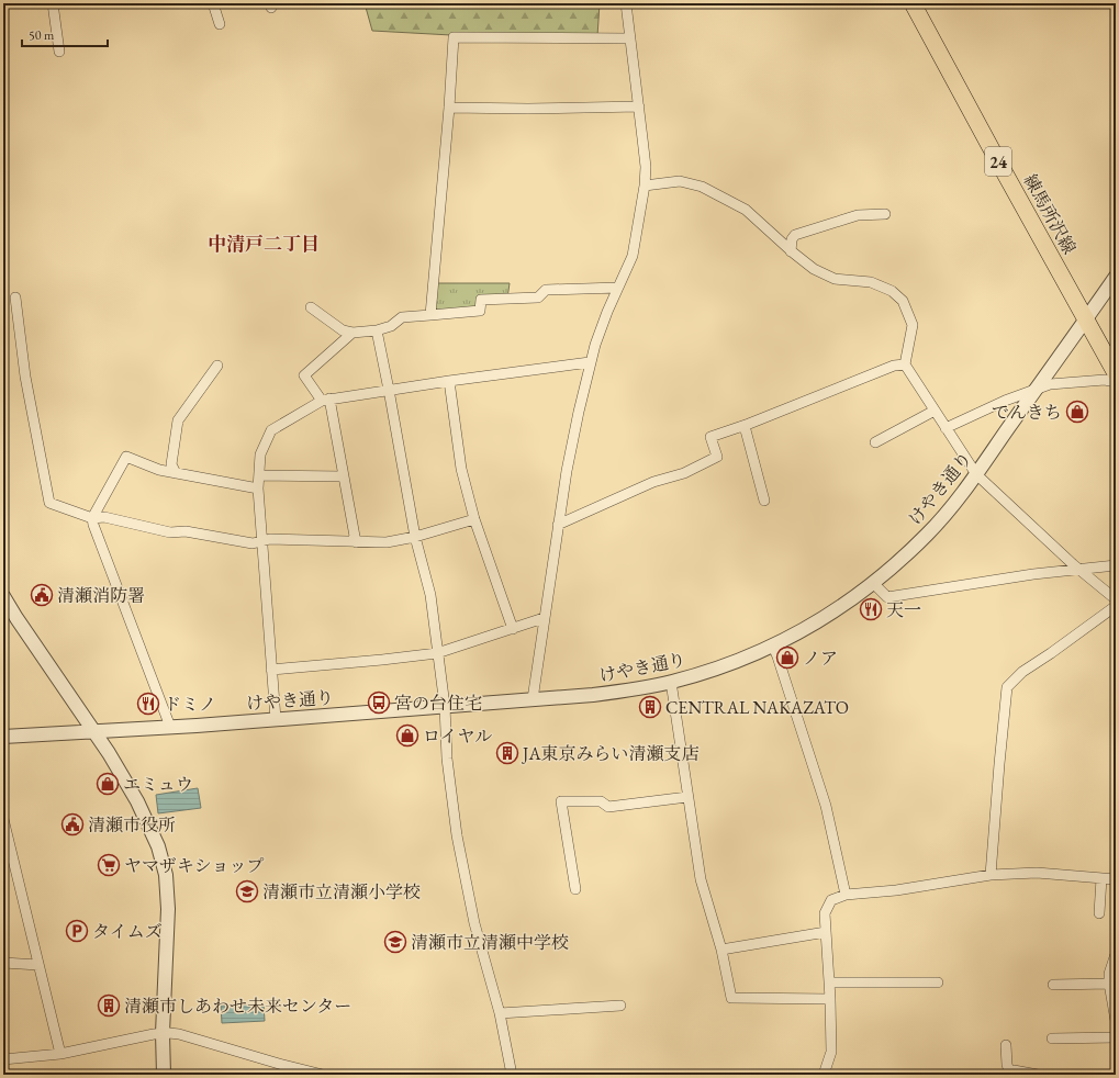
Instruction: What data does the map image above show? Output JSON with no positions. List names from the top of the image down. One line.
{"streets":{"main road":["24","練馬所沢線"],"street":["けやき通り"]},"crossings":[["練馬所沢線","けやき通り"]],"districts":["中清戸二丁目"],"places":{"shop":["でんきち","ノア","ロイヤル","エミュウ"],"public building":["清瀬消防署","清瀬市役所"],"restaurant":["天一","ドミノ"],"bus stop":["宮の台住宅"],"building":["CENTRAL NAKAZATO","JA東京みらい清瀬支店","清瀬市しあわせ未来センター"],"supermarket":["ヤマザキショップ"],"school or university":["清瀬市立清瀬小学校","清瀬市立清瀬中学校"],"parking":["タイムズ"]},"scale_bar":"50 m"}
